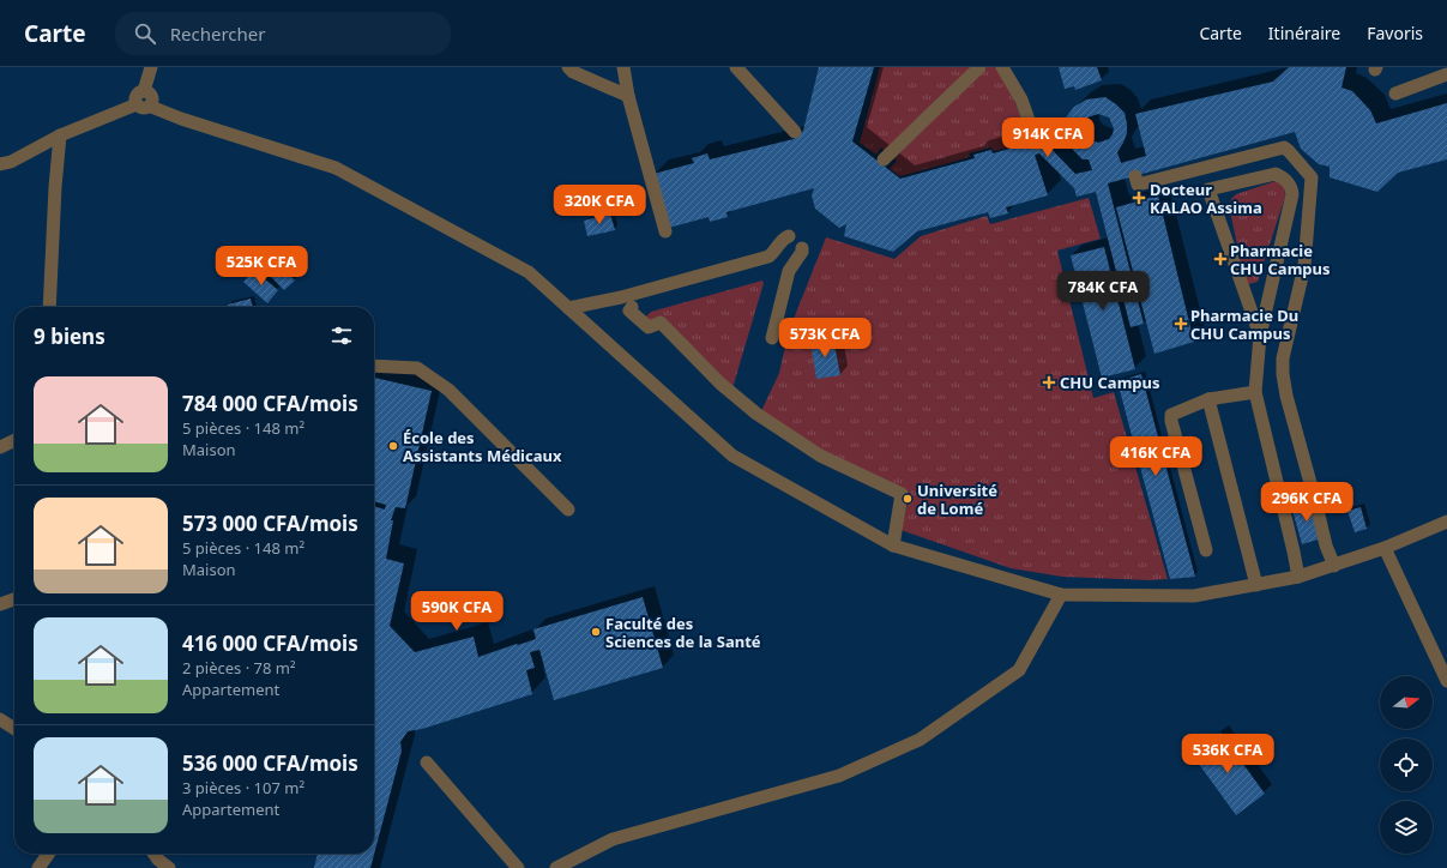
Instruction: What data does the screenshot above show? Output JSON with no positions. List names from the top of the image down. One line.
{"places":{"health":["Docteur KALAO Assima","Pharmacie CHU Campus","Pharmacie Du CHU Campus","CHU Campus"],"other":["École des Assistants Médicaux","Université de Lomé","Faculté des Sciences de la Santé"]},"north":"right","page":{"header":"Carte","search":"Rechercher","nav":["Carte","Itinéraire","Favoris"],"price":["914K CFA","320K CFA","525K CFA","784K CFA","573K CFA","416K CFA","296K CFA","590K CFA","536K CFA"],"heading":"9 biens","list":[{"name":"784 000 CFA/mois","note":"5 pièces · 148 m² · Maison"},{"name":"573 000 CFA/mois","note":"5 pièces · 148 m² · Maison"},{"name":"416 000 CFA/mois","note":"2 pièces · 78 m² · Appartement"},{"name":"536 000 CFA/mois","note":"3 pièces · 107 m² · Appartement"}]}}
